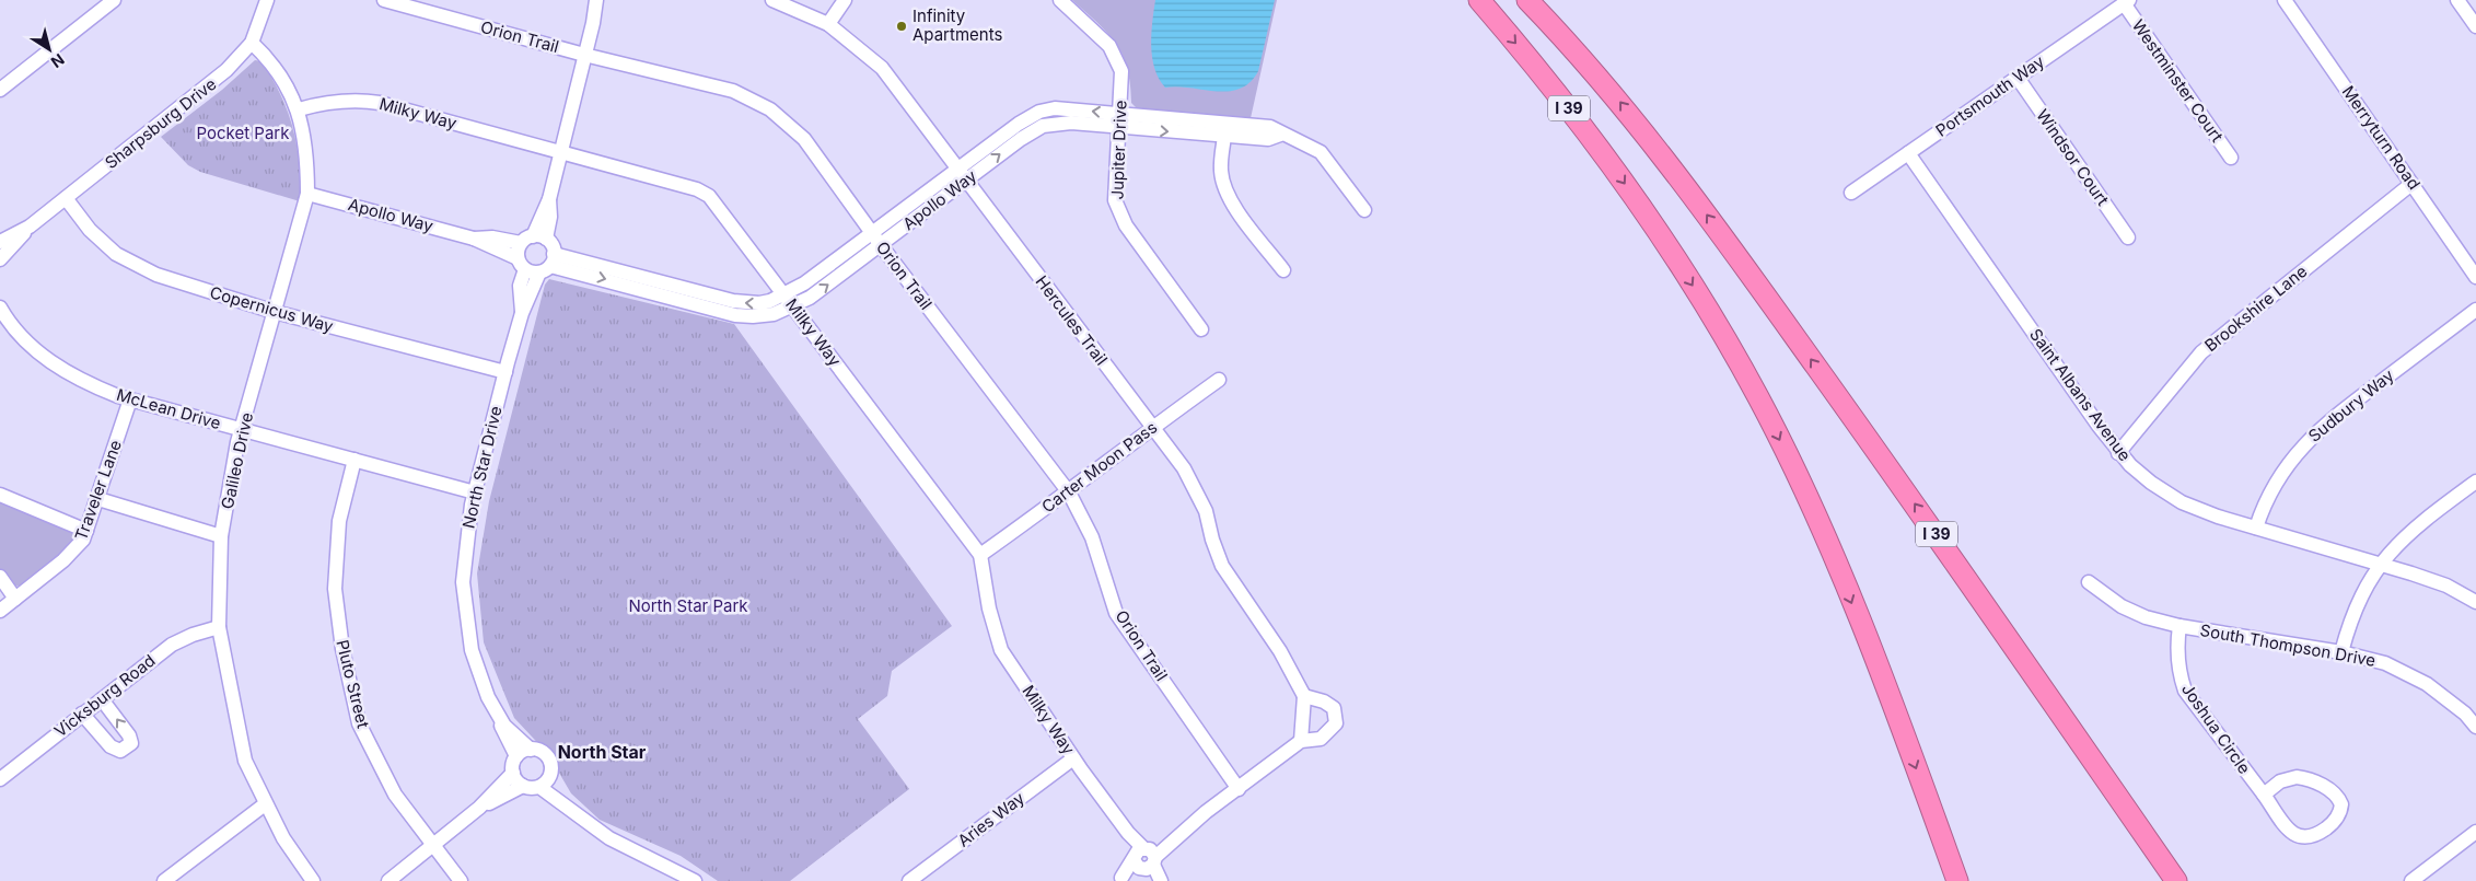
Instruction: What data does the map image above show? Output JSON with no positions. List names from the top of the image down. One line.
{"streets":{"highway":["I 39"],"street":["Orion Trail","Westminster Court","Portsmouth Way","Milky Way","Sharpsburg Drive","Merryturn Road","Jupiter Drive","Windsor Court","Apollo Way","Brookshire Lane","Copernicus Way","Hercules Trail","Saint Albans Avenue","Sudbury Way","McLean Drive","Galileo Drive","North Star Drive","Carter Moon Pass","Traveler Lane","South Thompson Drive","Pluto Street","Vicksburg Road","Joshua Circle","Aries Way"]},"crossings":[["Orion Trail","Apollo Way"],["Orion Trail","Carter Moon Pass"],["Westminster Court","Portsmouth Way"],["Portsmouth Way","Windsor Court"],["Portsmouth Way","Saint Albans Avenue"],["Milky Way","Apollo Way"],["Milky Way","Galileo Drive"],["Milky Way","Carter Moon Pass"],["Milky Way","Aries Way"],["Sharpsburg Drive","Copernicus Way"],["Sharpsburg Drive","Galileo Drive"],["Merryturn Road","Brookshire Lane"],["Jupiter Drive","Apollo Way"],["Apollo Way","Hercules Trail"],["Apollo Way","Galileo Drive"],["Apollo Way","North Star Drive"],["Brookshire Lane","Saint Albans Avenue"],["Copernicus Way","Galileo Drive"],["Copernicus Way","North Star Drive"],["Hercules Trail","Carter Moon Pass"],["Saint Albans Avenue","Sudbury Way"],["McLean Drive","Galileo Drive"],["McLean Drive","North Star Drive"],["McLean Drive","Traveler Lane"],["McLean Drive","Pluto Street"],["Galileo Drive","Vicksburg Road"],["South Thompson Drive","Joshua Circle"]],"districts":["North Star"],"parks":["Pocket Park","North Star Park"],"places":["Infinity Apartments"],"north":"bottom right"}
